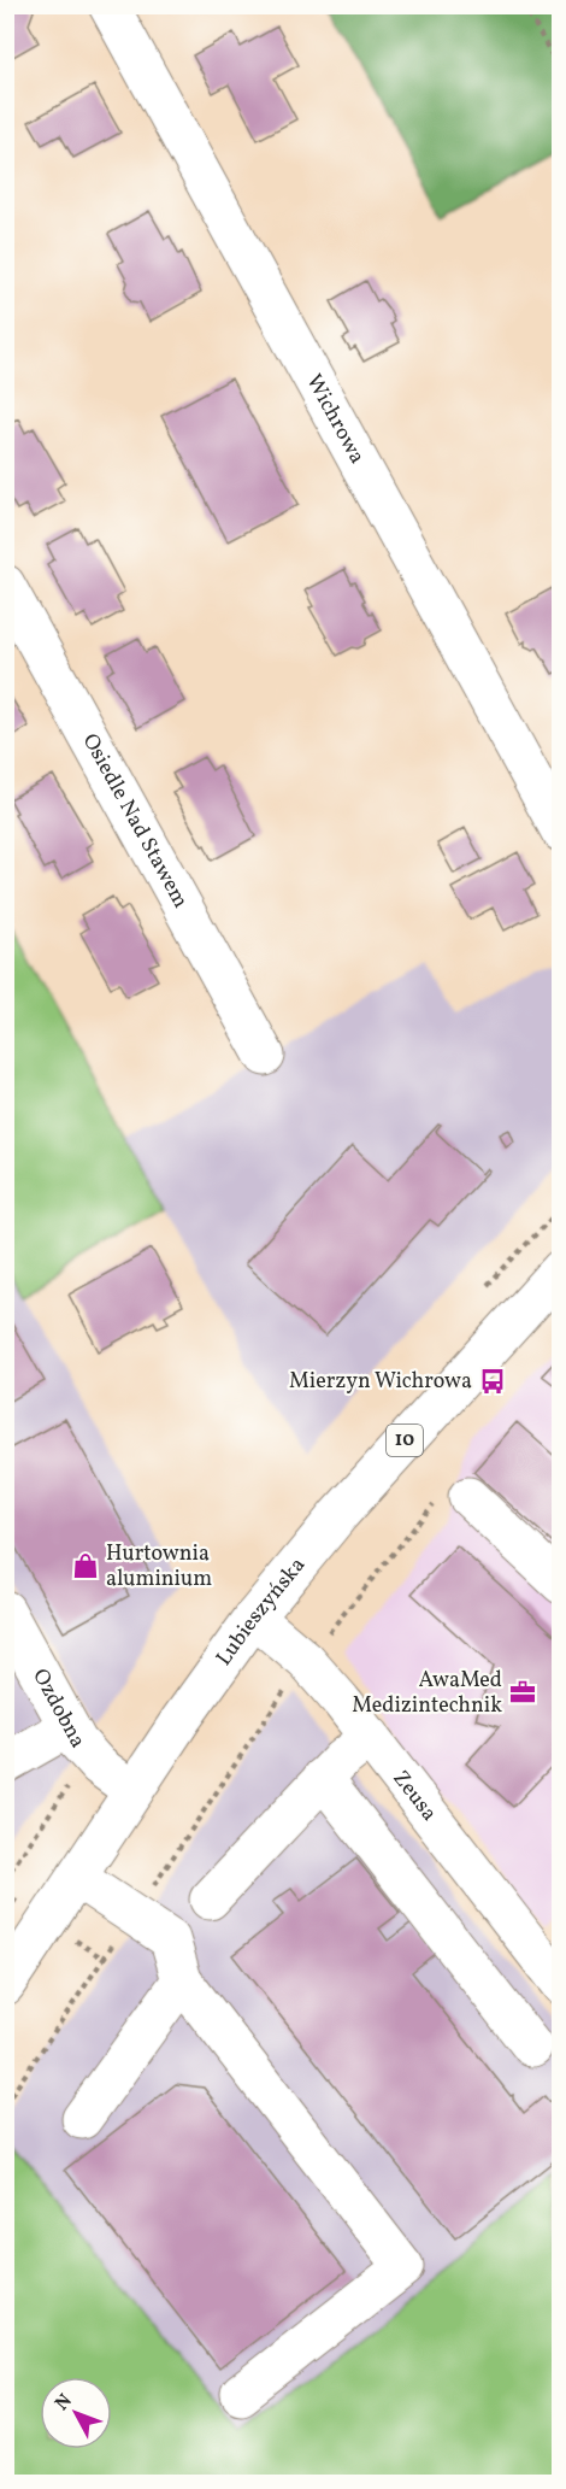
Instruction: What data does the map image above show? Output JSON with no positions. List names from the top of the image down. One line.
{"streets":{"street":["Wichrowa","Osiedle Nad Stawem","10","Lubieszyńska","Ozdobna","Zeusa"]},"crossings":[["Lubieszyńska","Ozdobna"],["Lubieszyńska","Zeusa"]],"places":{"bus stop":["Mierzyn Wichrowa"],"shop":["Hurtownia aluminium"],"office":["AwaMed Medizintechnik"]},"north":"top left"}
